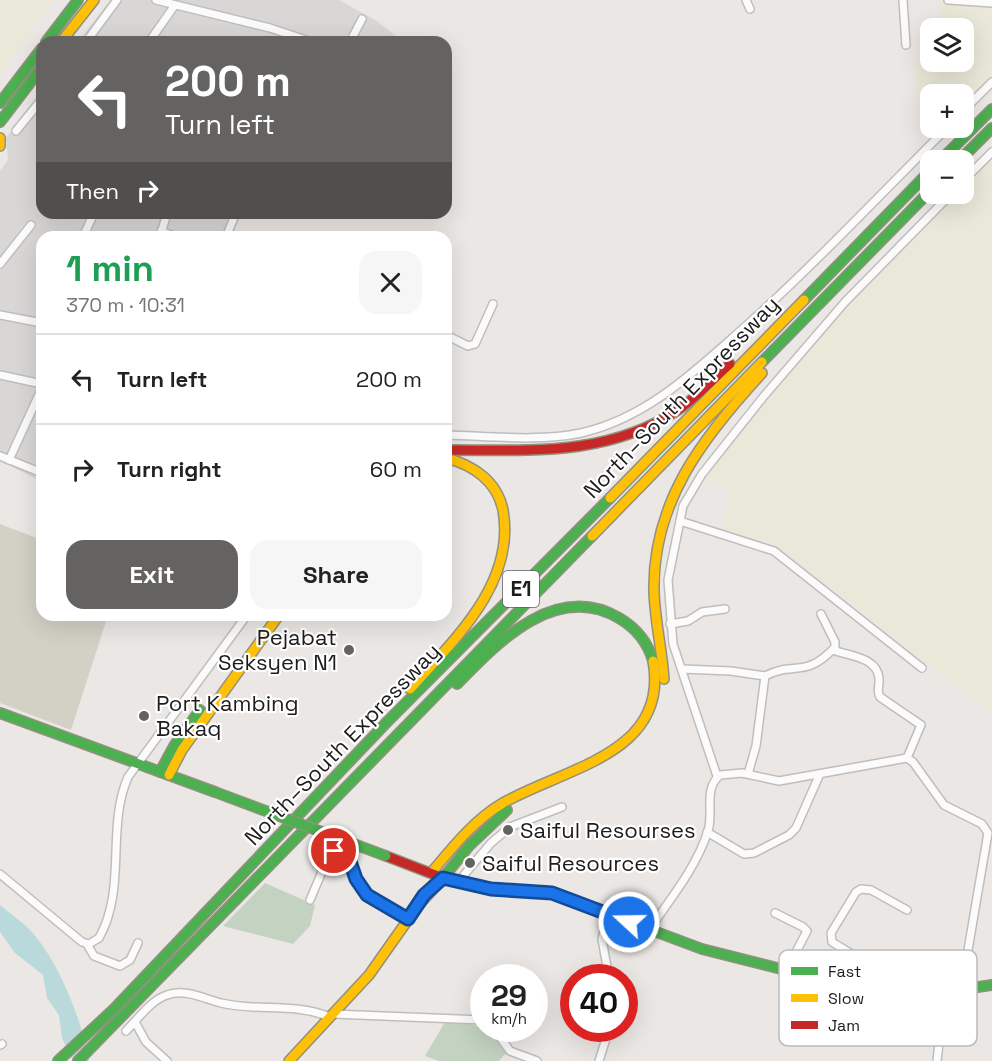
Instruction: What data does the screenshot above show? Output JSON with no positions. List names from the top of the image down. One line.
{"streets":{"main road":["North–South Expressway","E1"]},"places":["Pejabat Seksyen N1","Port Kambing Bakaq","Saiful Resourses","Saiful Resources"],"legend":["Fast","Slow","Jam"],"page":{"map_buttons":["+","−"],"turn":["200 m","Turn left"],"then":"Then","heading":["1 min","370 m · 10:31"],"list":[{"name":"Turn left","value":"200 m"},{"name":"Turn right","value":"60 m"}],"buttons":["Exit","Share"],"speed":"29 km/h","limit":"40"}}
